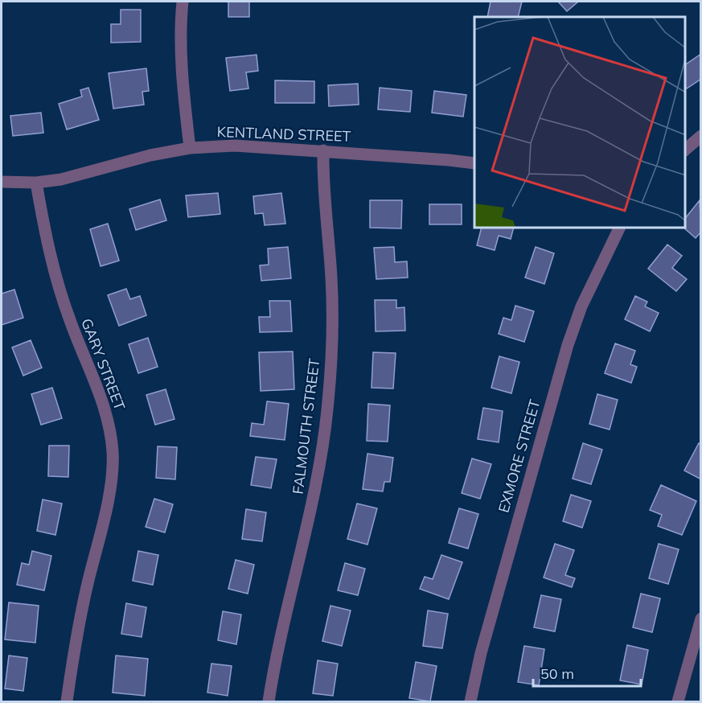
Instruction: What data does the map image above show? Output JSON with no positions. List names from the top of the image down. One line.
{"streets":{"street":["KENTLAND STREET","GARY STREET","FALMOUTH STREET","EXMORE STREET"]},"crossings":[["KENTLAND STREET","GARY STREET"],["KENTLAND STREET","FALMOUTH STREET"]],"scale_bar":"50 m"}
